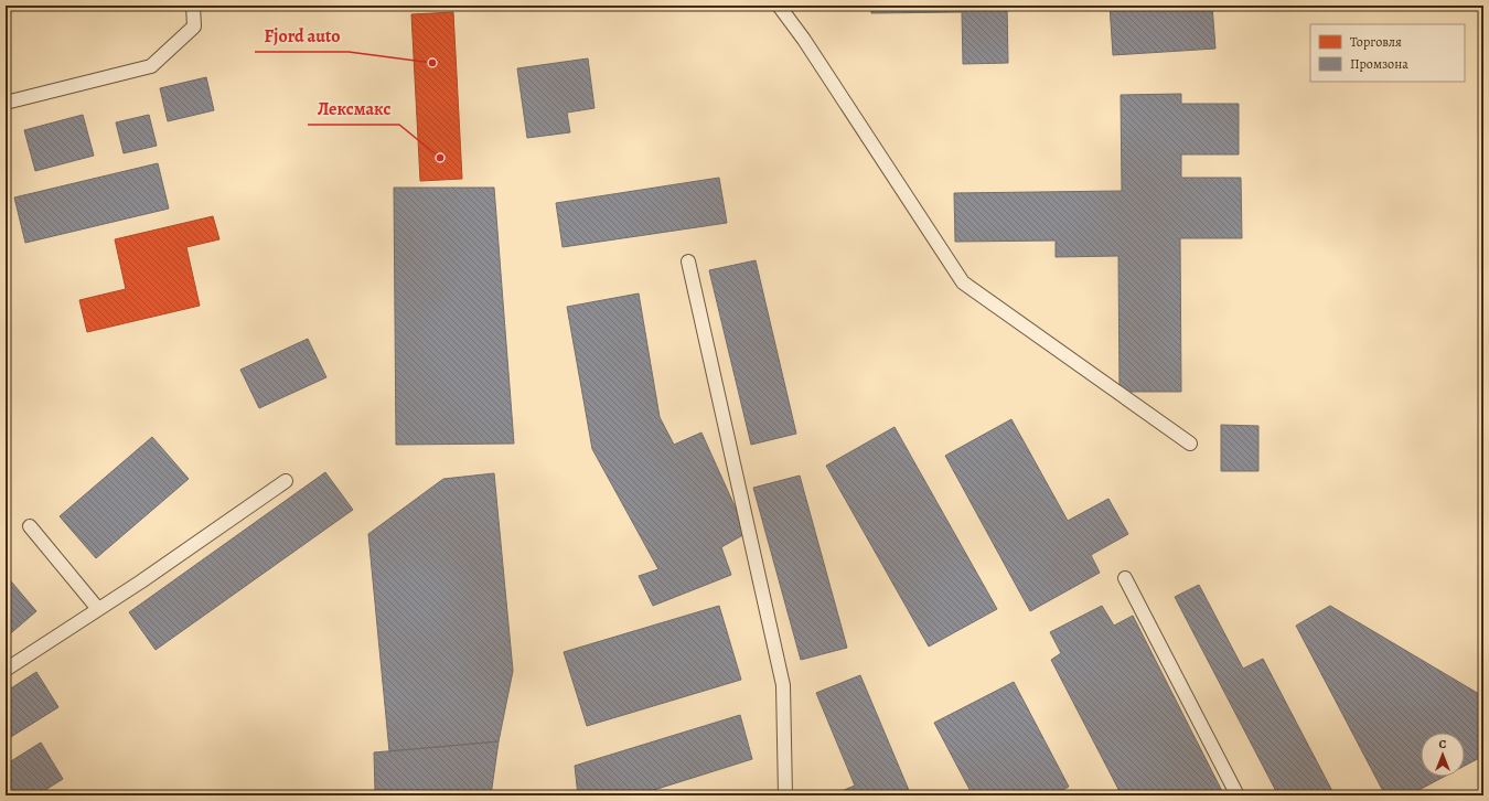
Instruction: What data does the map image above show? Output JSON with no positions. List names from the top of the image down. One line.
{"places":["Fjord auto","Лексмакс"],"legend":["Торговля","Промзона"],"north":"top"}
